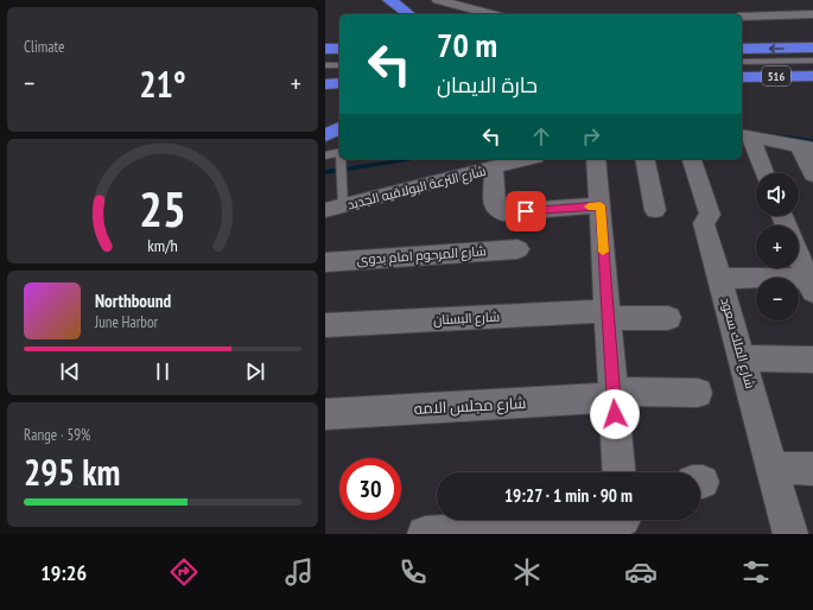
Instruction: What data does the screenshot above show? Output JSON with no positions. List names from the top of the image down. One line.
{"streets":{"highway":["516"],"street":["شارع الترعة البولاقيه الجديد","شارع المرحوم امام بدوى","شارع البستان","شارع الملك سعود","شارع مجلس الامه"]},"page":{"tile":["Climate",["Range · 59%","295 km"]],"turn":["70 m","حارة الايمان"],"heat":["−","21°","+"],"map_buttons":["+","−"],"song":["Northbound","June Harbor"],"limit":"30","trip":"19:27 · 1 min · 90 m","tabs":"19:26","gauge":["25","km/h"]}}
